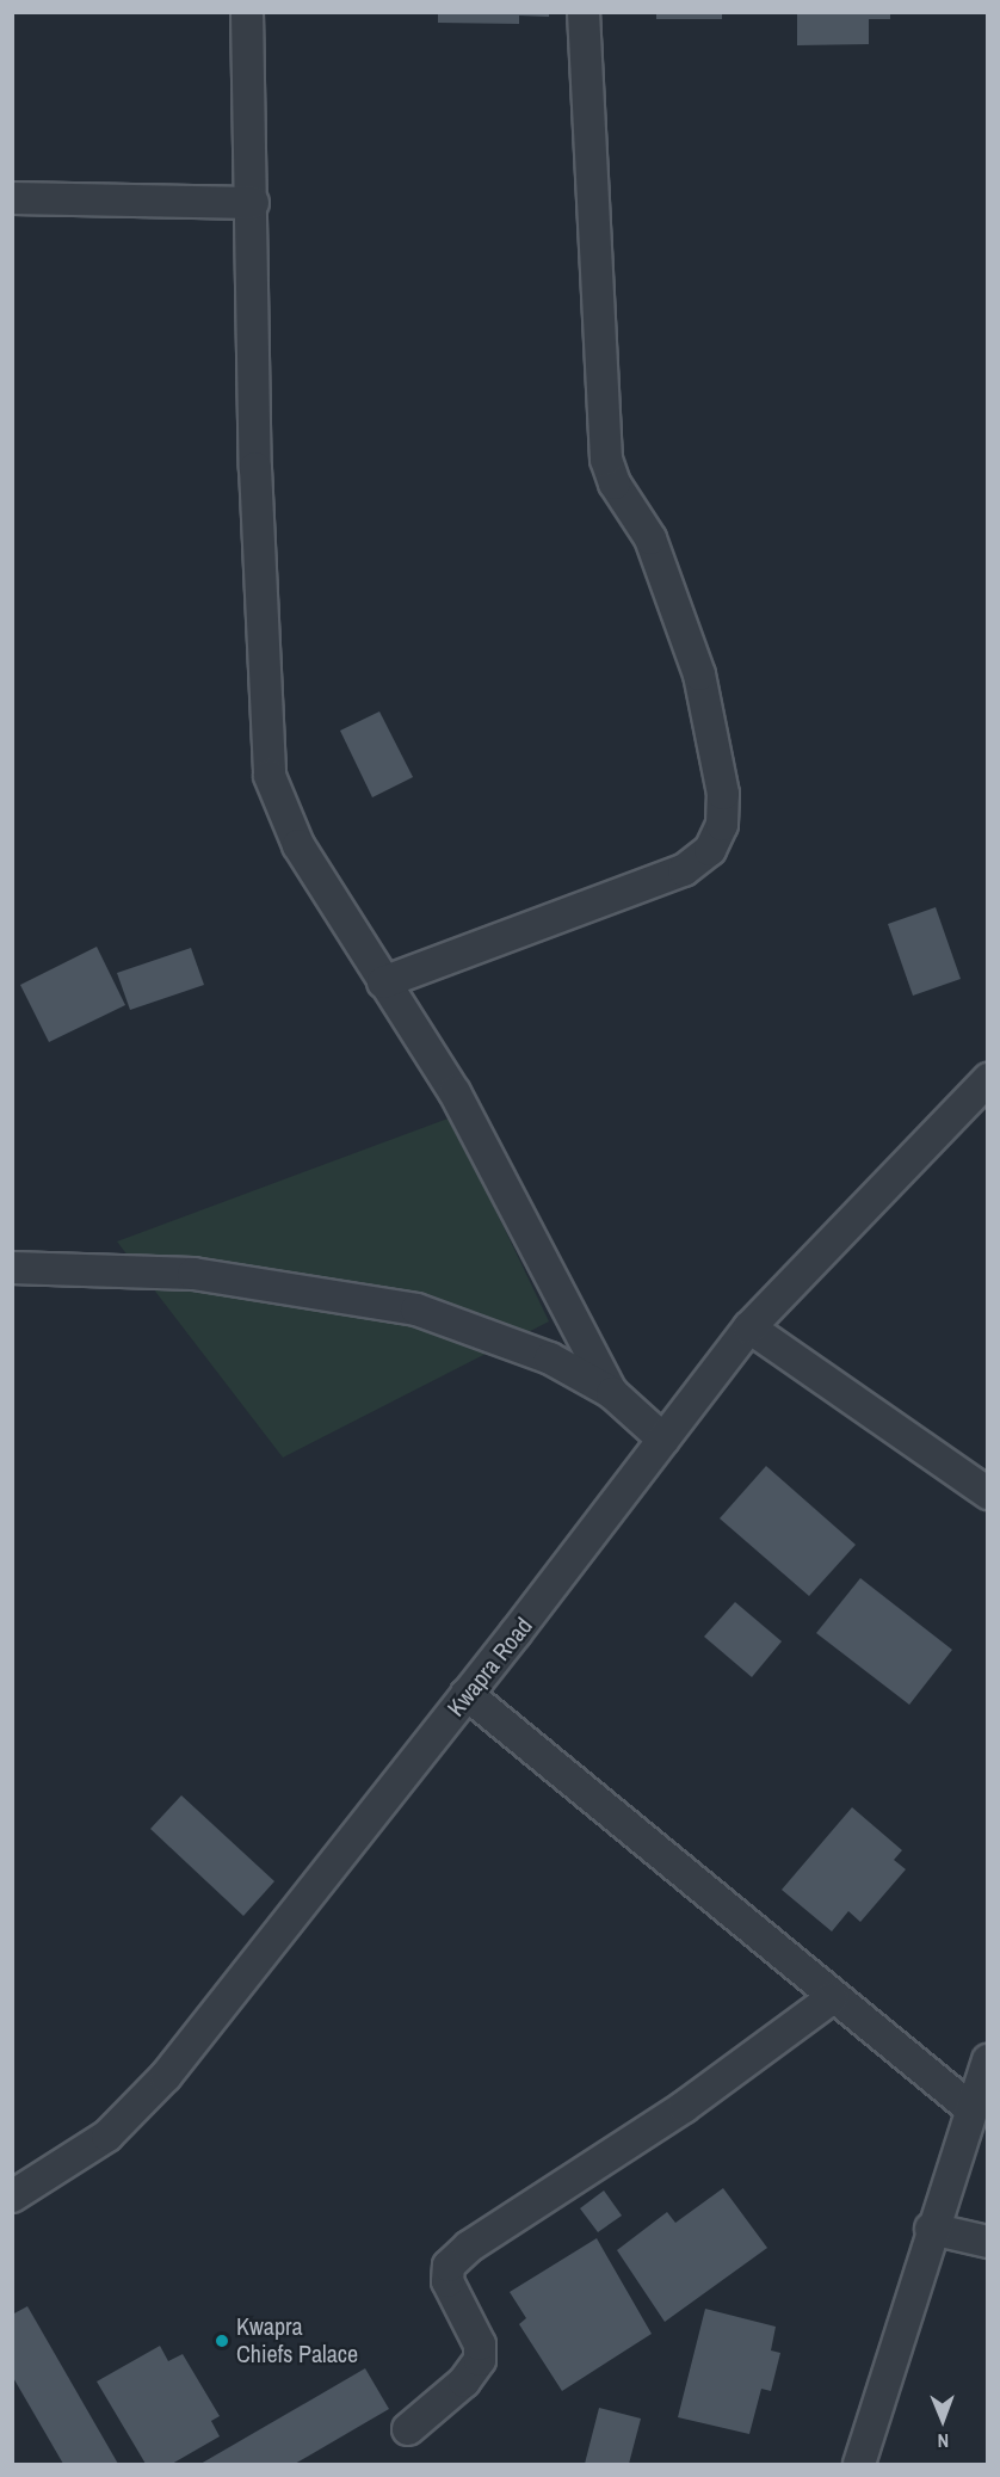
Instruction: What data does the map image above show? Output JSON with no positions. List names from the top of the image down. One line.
{"streets":{"street":["Kwapra Road"]},"places":["Kwapra Chiefs Palace"],"north":"bottom"}
